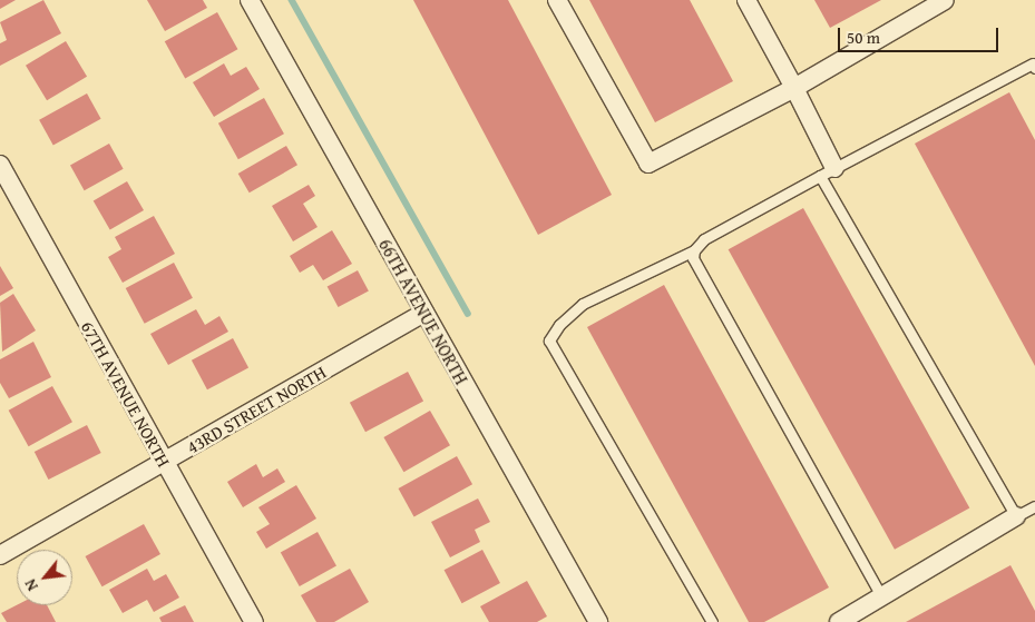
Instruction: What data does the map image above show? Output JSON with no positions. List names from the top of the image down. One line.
{"streets":{"street":["66TH AVENUE NORTH","67TH AVENUE NORTH","43RD STREET NORTH"]},"crossings":[["66TH AVENUE NORTH","43RD STREET NORTH"],["67TH AVENUE NORTH","43RD STREET NORTH"]],"scale_bar":"50 m","north":"bottom left"}
